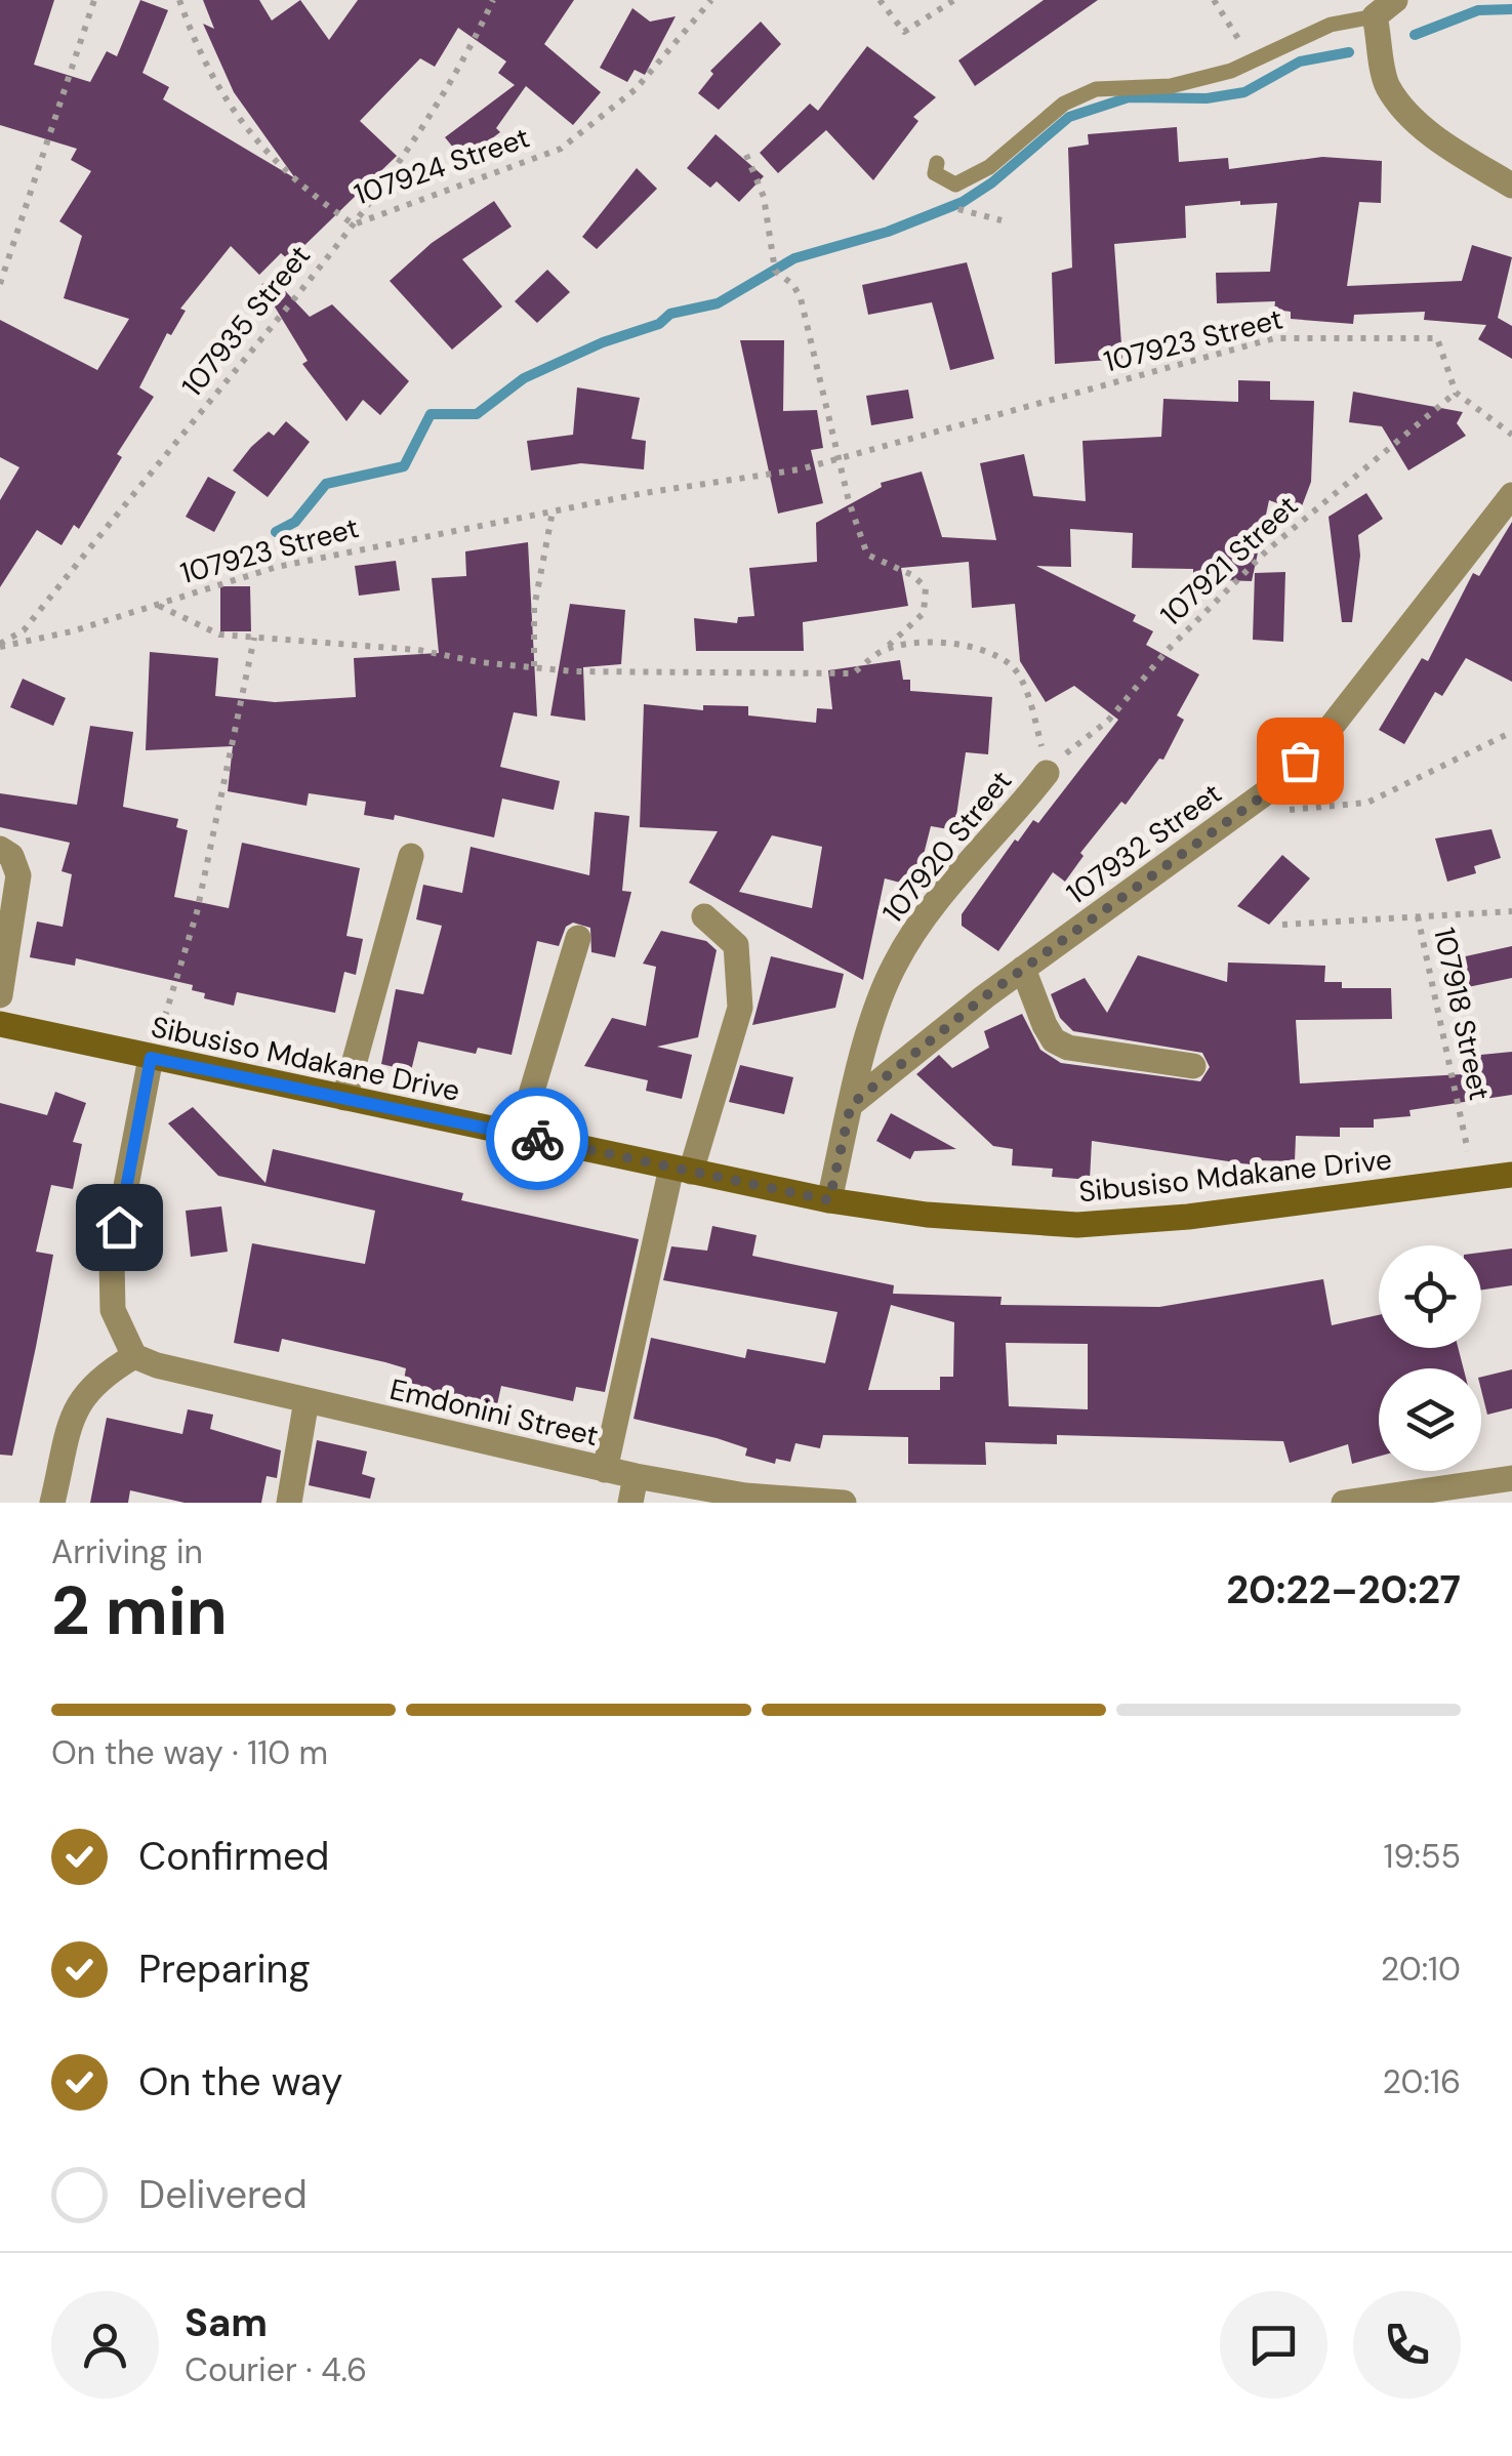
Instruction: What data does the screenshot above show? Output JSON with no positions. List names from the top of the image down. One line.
{"streets":{"street":["107932 Street","107920 Street","Sibusiso Mdakane Drive","Emdonini Street"],"path":["107924 Street","107935 Street","107923 Street","107921 Street","107918 Street"]},"crossings":[["107924 Street","107935 Street"],["107935 Street","107923 Street"],["107923 Street","107921 Street"],["107923 Street","107920 Street"],["107921 Street","107920 Street"],["107932 Street","107920 Street"],["107920 Street","Sibusiso Mdakane Drive"],["107918 Street","Sibusiso Mdakane Drive"]],"page":{"heading":["2 min","Arriving in","20:22–20:27"],"panel":["Sam","Courier · 4.6"],"bar":"On the way · 110 m","list":[["Confirmed","19:55"],["Preparing","20:10"],["On the way","20:16"],"Delivered"]}}
